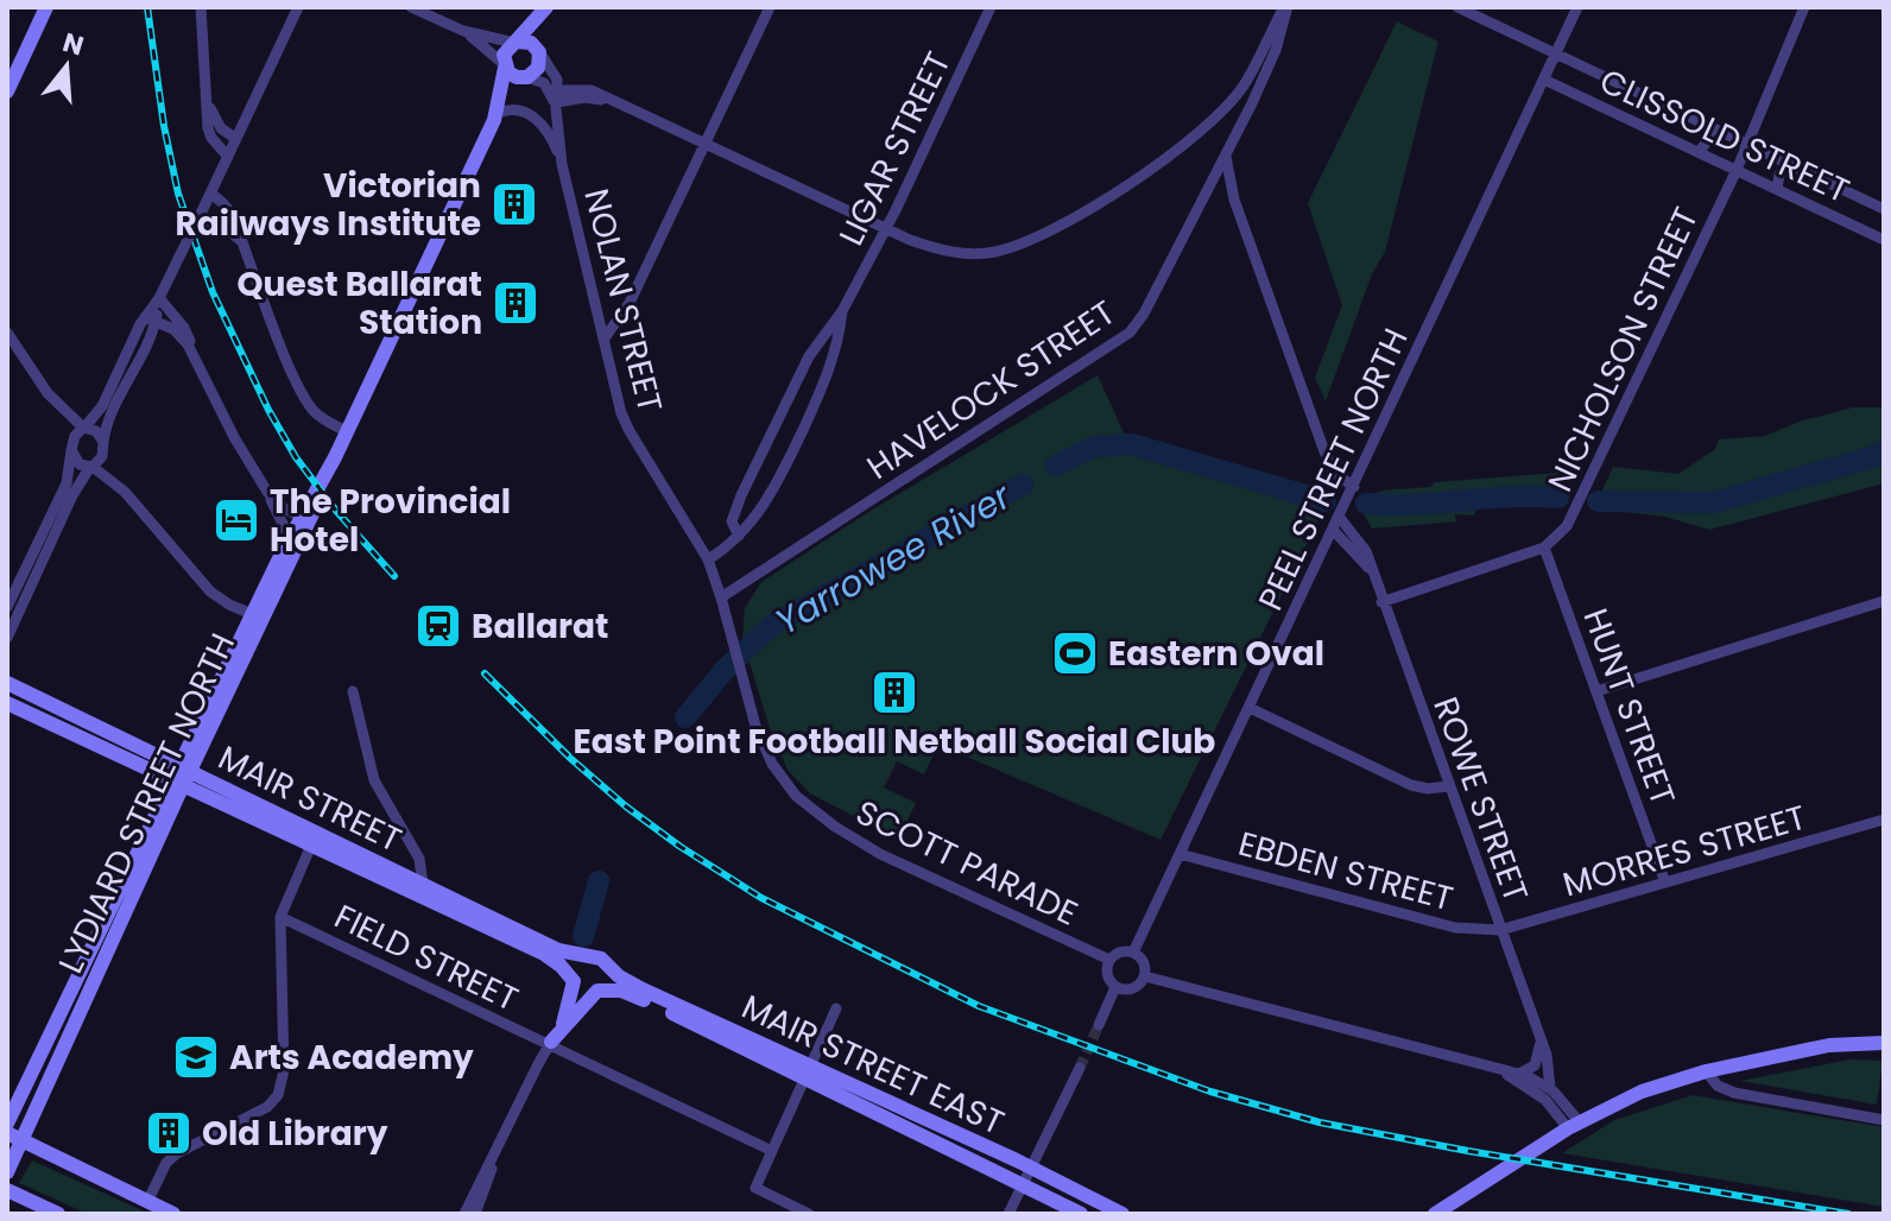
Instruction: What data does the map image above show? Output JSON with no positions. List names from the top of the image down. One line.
{"streets":{"street":["CLISSOLD STREET","LIGAR STREET","NOLAN STREET","NICHOLSON STREET","HAVELOCK STREET","PEEL STREET NORTH","HUNT STREET","MAIR STREET","ROWE STREET","LYDIARD STREET NORTH","MORRES STREET","SCOTT PARADE","EBDEN STREET","FIELD STREET","MAIR STREET EAST"]},"crossings":[["CLISSOLD STREET","NICHOLSON STREET"],["CLISSOLD STREET","PEEL STREET NORTH"],["LIGAR STREET","NOLAN STREET"],["NOLAN STREET","HAVELOCK STREET"],["NOLAN STREET","LYDIARD STREET NORTH"],["NOLAN STREET","SCOTT PARADE"],["NICHOLSON STREET","HUNT STREET"],["HAVELOCK STREET","SCOTT PARADE"],["PEEL STREET NORTH","ROWE STREET"],["PEEL STREET NORTH","SCOTT PARADE"],["PEEL STREET NORTH","EBDEN STREET"],["HUNT STREET","MORRES STREET"],["MAIR STREET","LYDIARD STREET NORTH"],["MAIR STREET","MAIR STREET EAST"],["ROWE STREET","MORRES STREET"],["ROWE STREET","EBDEN STREET"],["MORRES STREET","EBDEN STREET"]],"water":["Yarrowee River"],"places":{"building":["Victorian Railways Institute","Quest Ballarat Station","East Point Football Netball Social Club","Old Library"],"hotel":["The Provincial Hotel"],"station":["Ballarat"],"sports":["Eastern Oval"],"school or university":["Arts Academy"]},"north":"top"}
